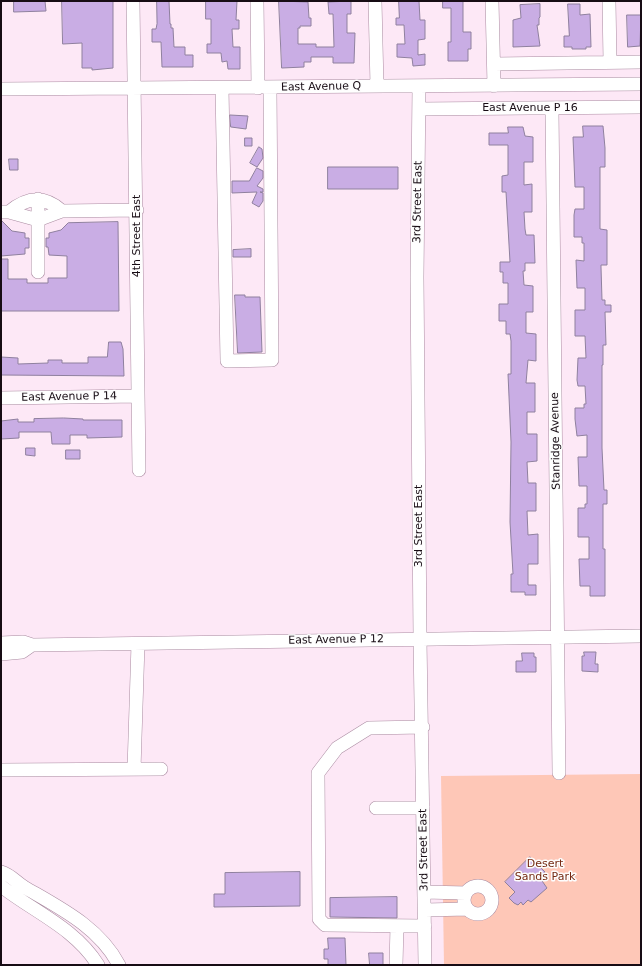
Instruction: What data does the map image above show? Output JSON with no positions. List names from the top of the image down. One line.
{"streets":{"street":["East Avenue Q","East Avenue P 16","3rd Street East","4th Street East","East Avenue P 14","Stanridge Avenue","East Avenue P 12"]},"crossings":[["East Avenue Q","3rd Street East"],["East Avenue Q","4th Street East"],["East Avenue P 16","3rd Street East"],["East Avenue P 16","Stanridge Avenue"],["3rd Street East","East Avenue P 12"],["4th Street East","East Avenue P 14"],["Stanridge Avenue","East Avenue P 12"]],"parks":["Desert Sands Park"]}
